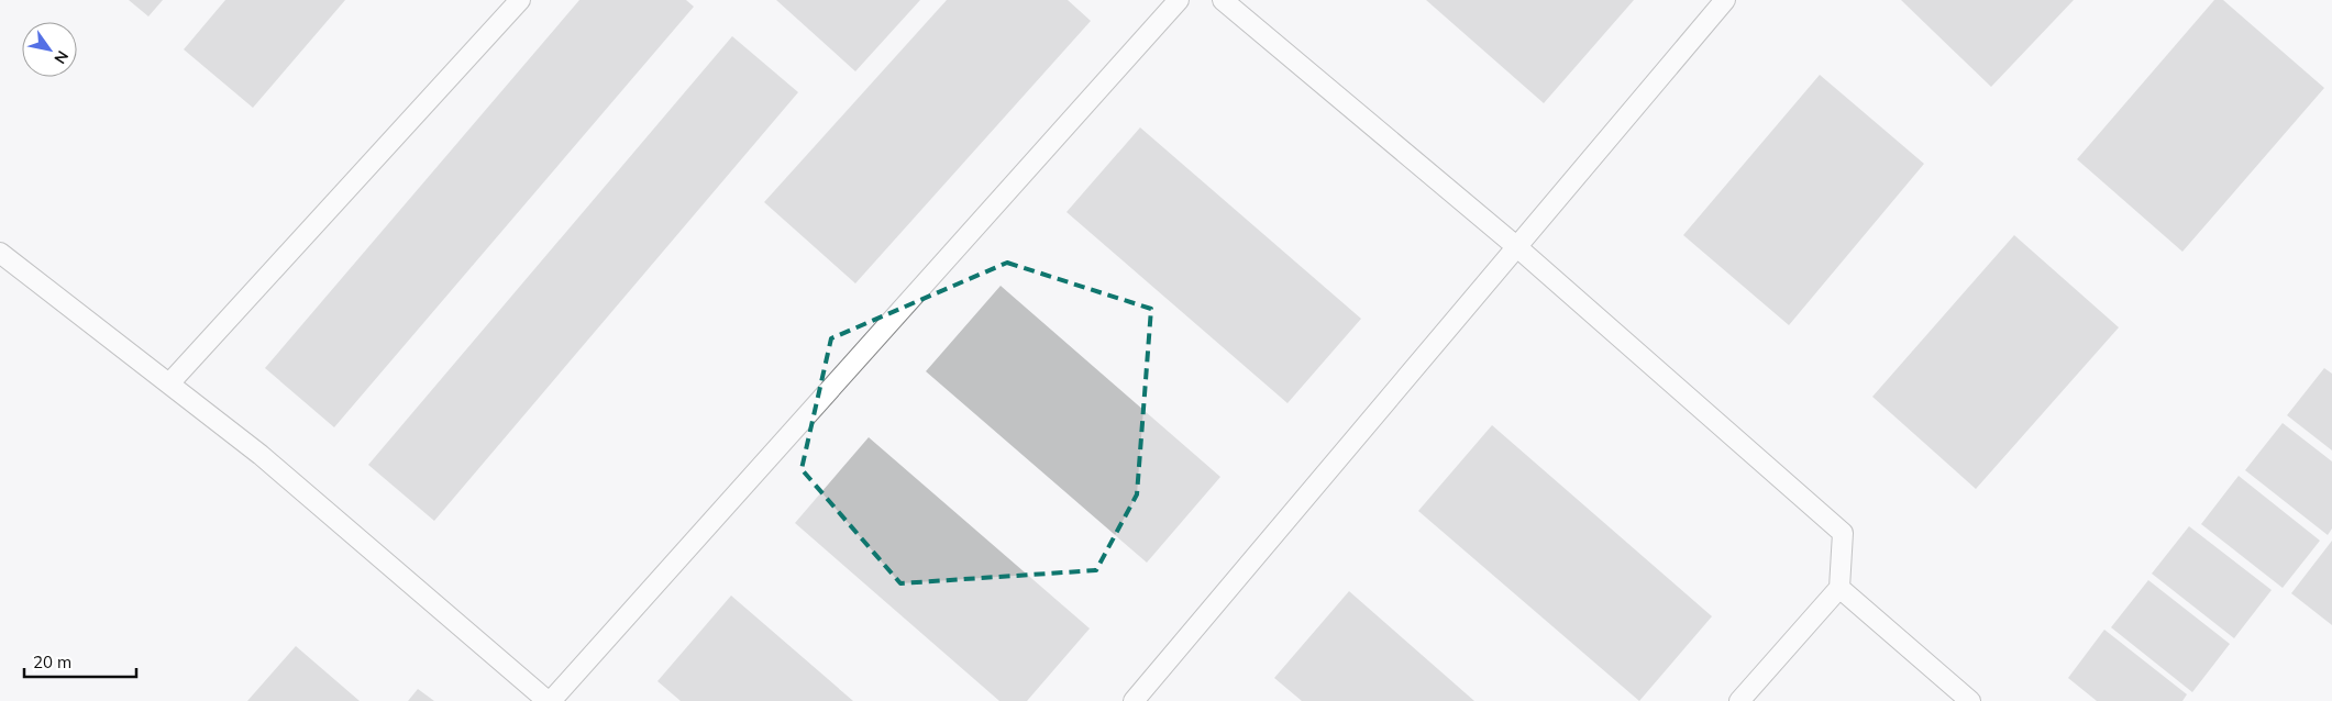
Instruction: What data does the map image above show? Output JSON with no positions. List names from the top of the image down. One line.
{"scale_bar":"20 m","north":"bottom right"}
